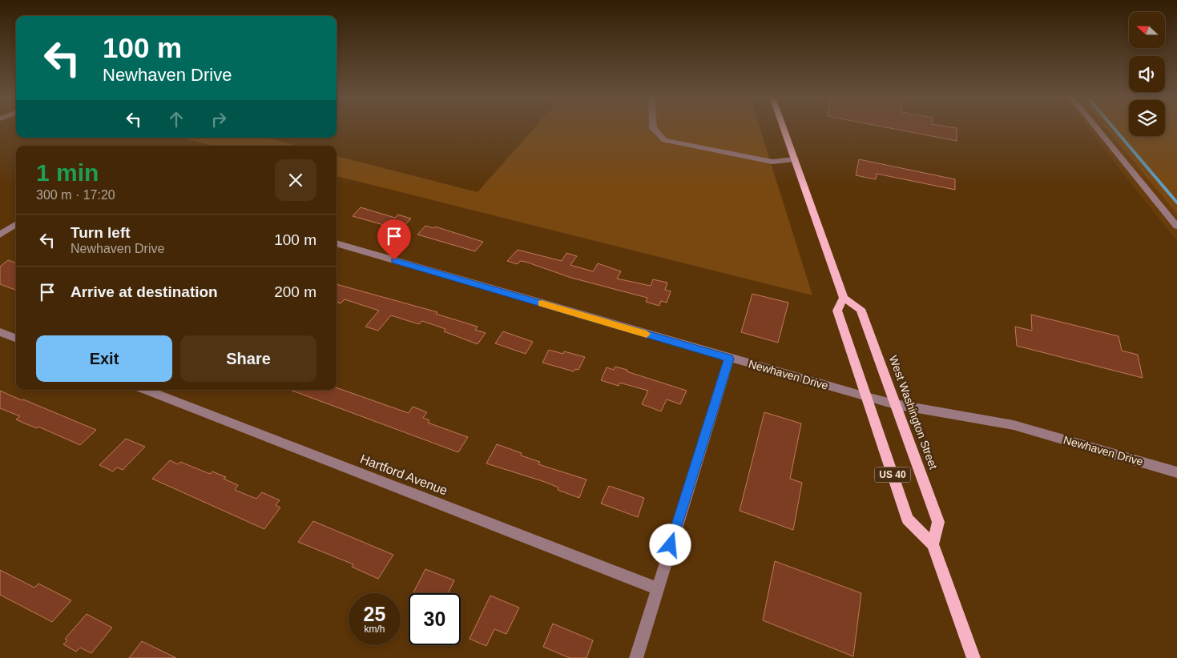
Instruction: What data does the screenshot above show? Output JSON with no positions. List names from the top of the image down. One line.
{"streets":{"main road":["West Washington Street","US 40"],"street":["Newhaven Drive","Hartford Avenue"]},"crossings":[["Newhaven Drive","West Washington Street"],["Newhaven Drive","US 40"],["West Washington Street","US 40"]],"north":"left","page":{"turn":["100 m","Newhaven Drive"],"heading":["1 min","300 m · 17:20"],"list":[{"name":"Turn left","note":"Newhaven Drive","value":"100 m"},{"name":"Arrive at destination","value":"200 m"}],"buttons":["Exit","Share"],"speed":"25 km/h","limit":"30"}}
